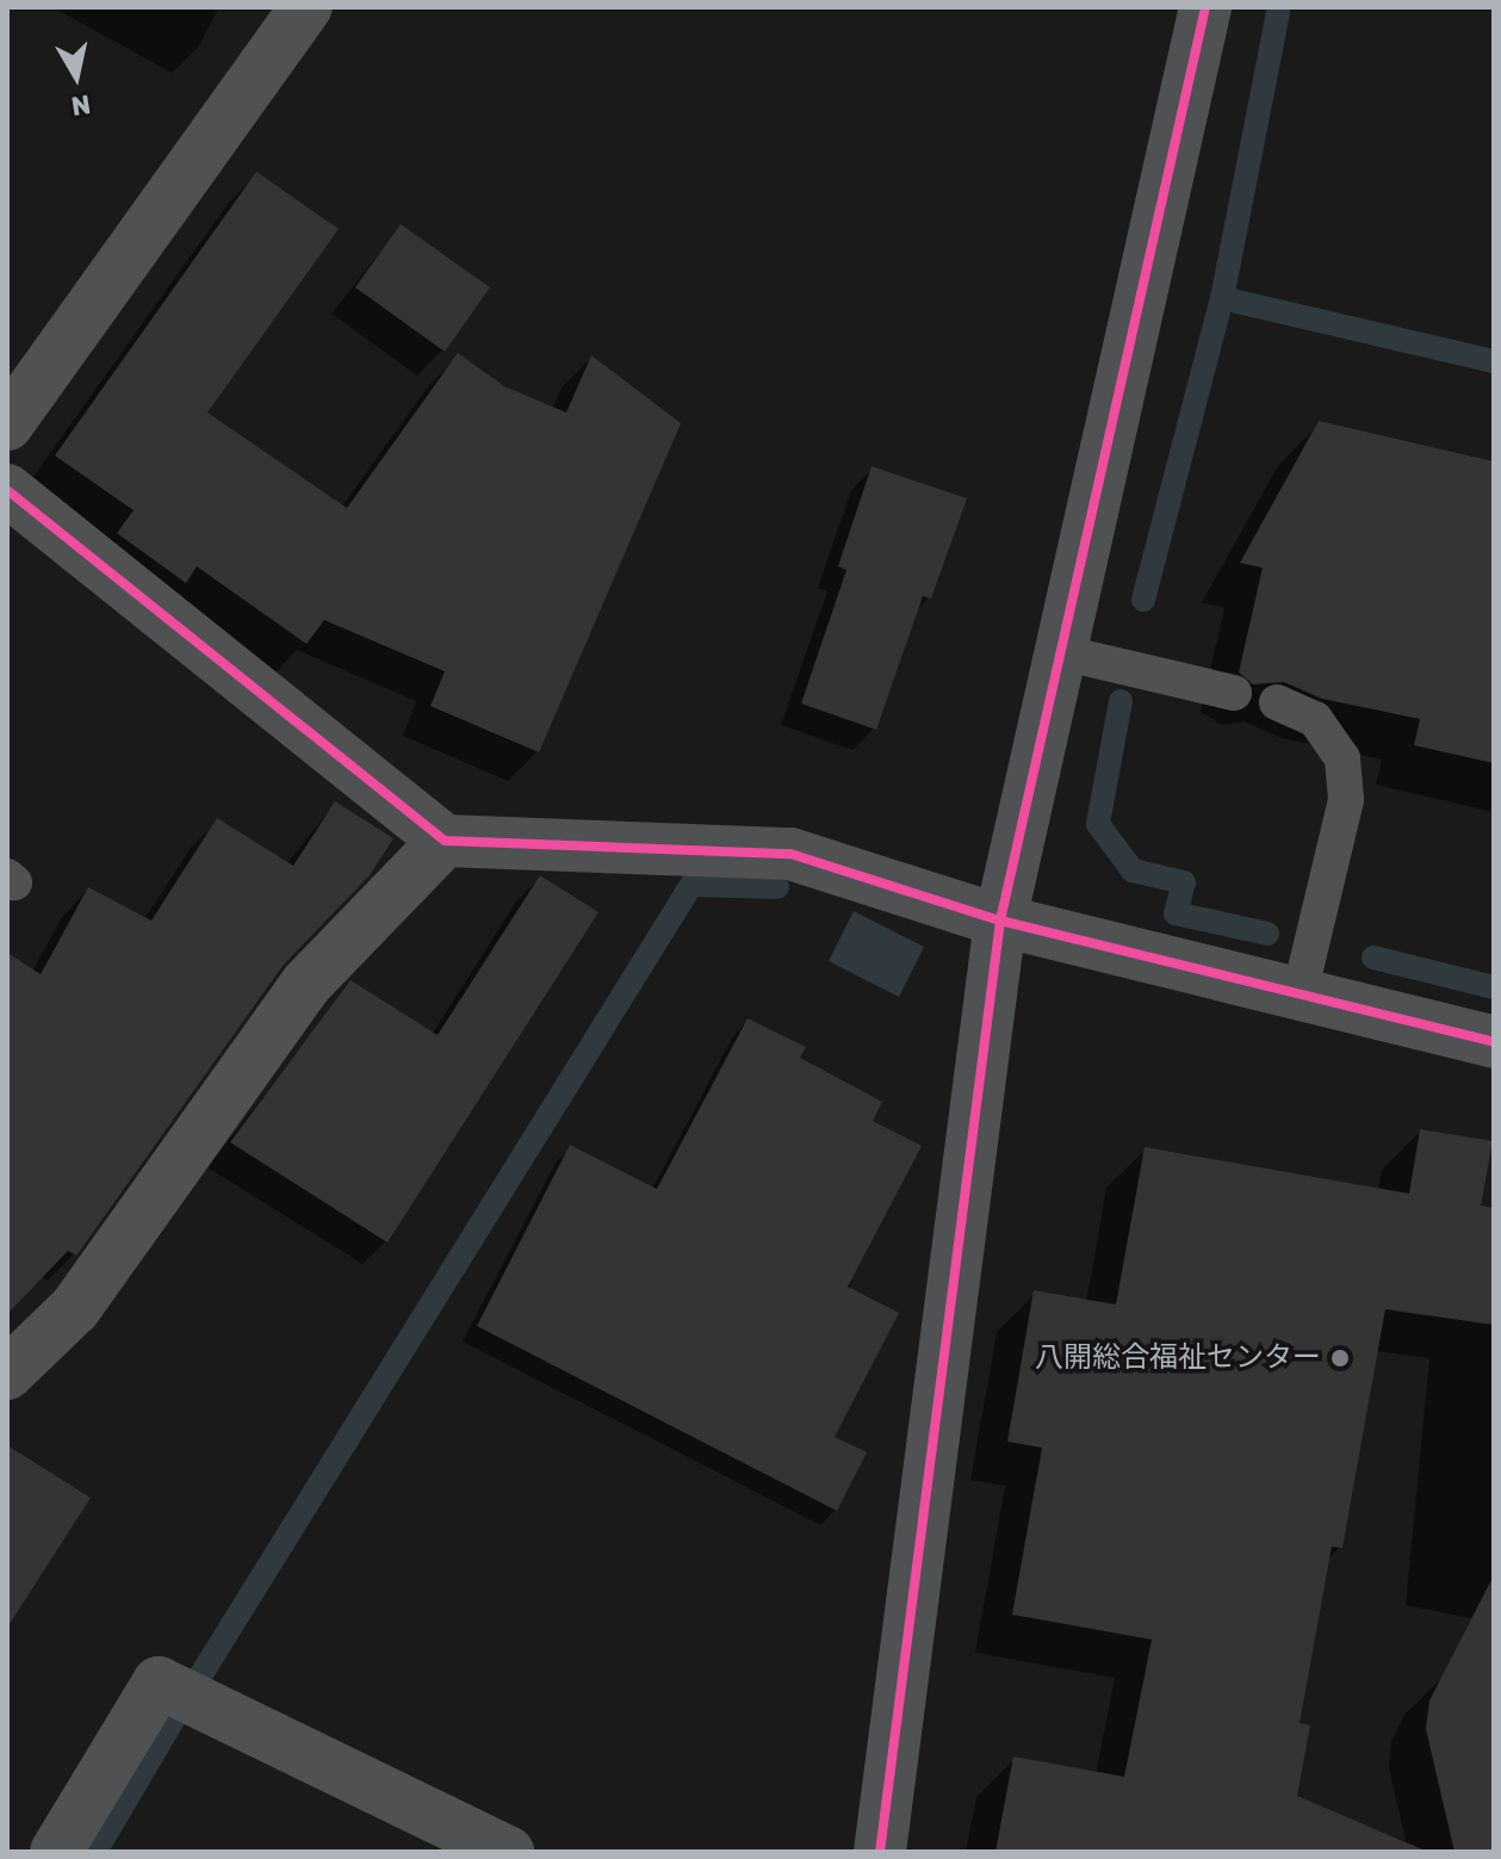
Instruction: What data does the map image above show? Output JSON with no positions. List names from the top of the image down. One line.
{"places":["八開総合福祉センター"],"north":"bottom"}
